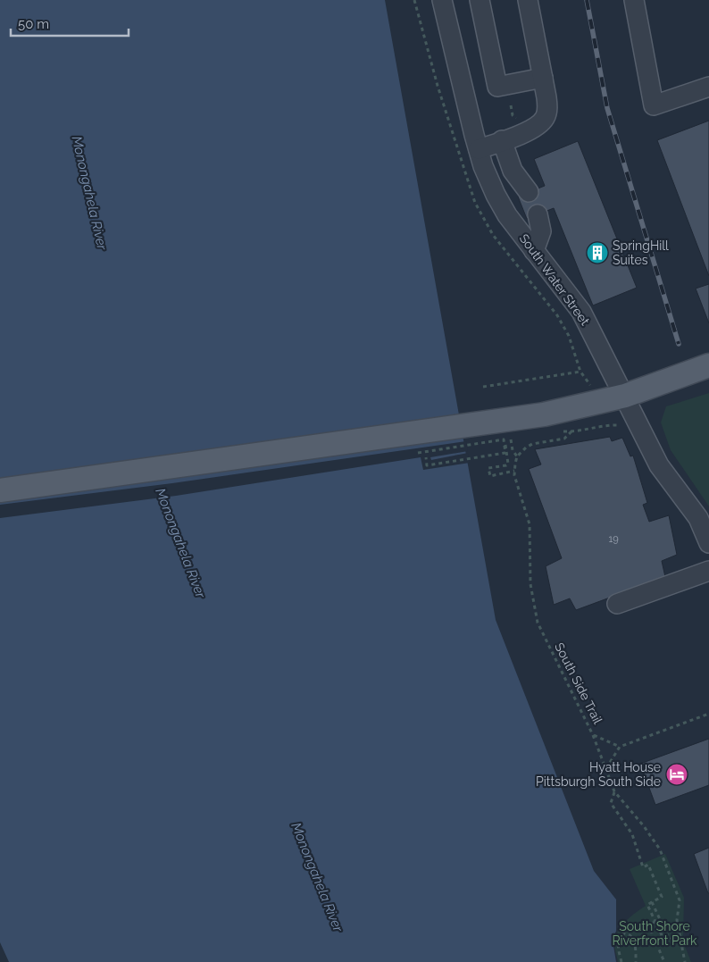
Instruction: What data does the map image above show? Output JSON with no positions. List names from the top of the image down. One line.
{"streets":{"street":["South Water Street"],"path":["South Side Trail"]},"water":["Monongahela River"],"parks":["South Shore Riverfront Park"],"places":{"building":["SpringHill Suites"],"hotel":["Hyatt House Pittsburgh South Side"]},"house_numbers":["19"],"scale_bar":"50 m"}
